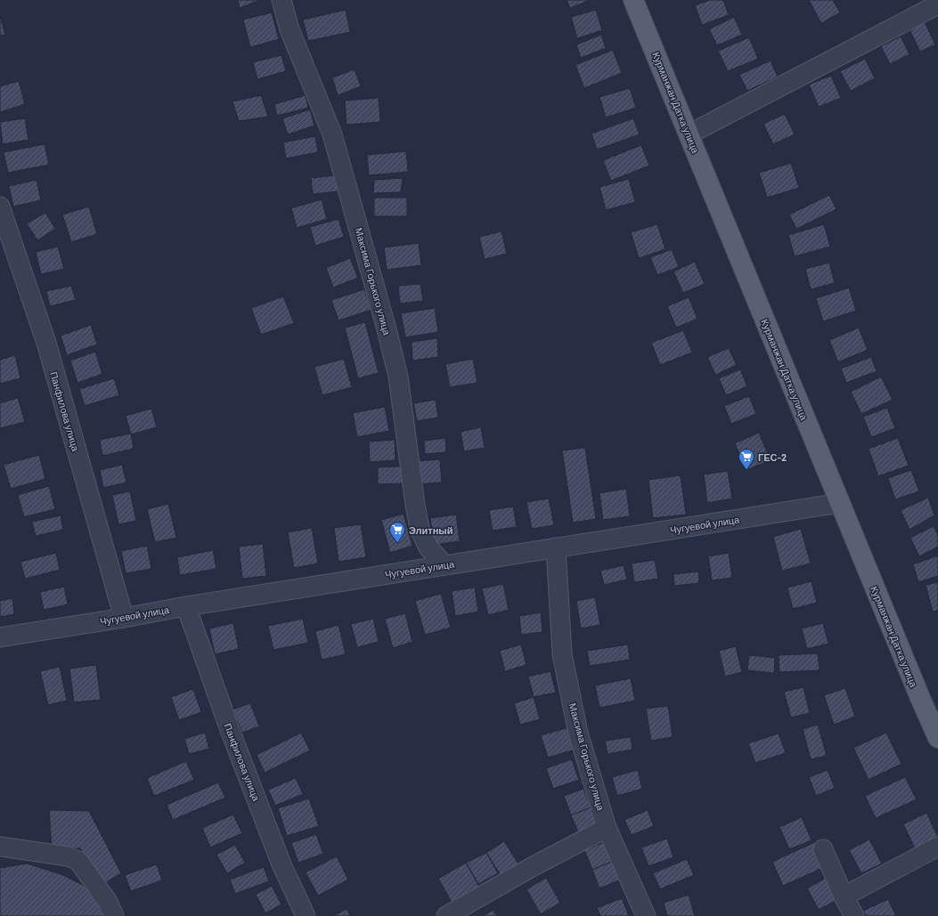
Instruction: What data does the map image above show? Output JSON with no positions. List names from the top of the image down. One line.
{"streets":{"main road":["Курманжан Датка улица"],"street":["Максима Горького улица","Панфилова улица","Чугуевой улица"]},"crossings":[["Курманжан Датка улица","Чугуевой улица"],["Максима Горького улица","Чугуевой улица"],["Панфилова улица","Чугуевой улица"]],"places":{"supermarket":["ГЕС-2","Элитный"]}}
